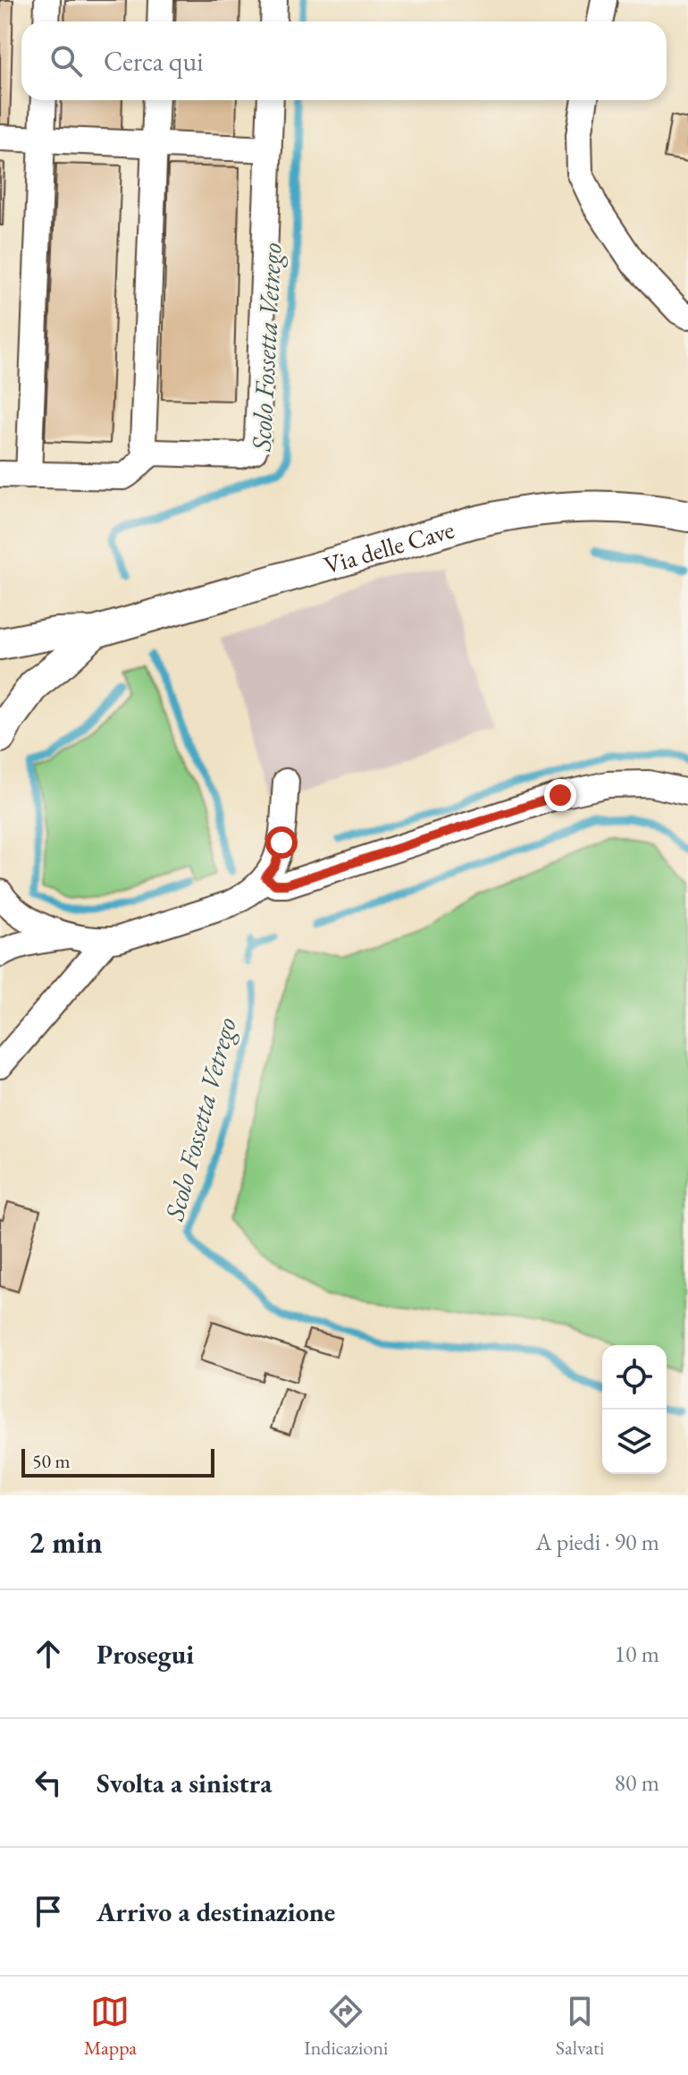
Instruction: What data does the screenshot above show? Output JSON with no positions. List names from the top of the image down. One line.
{"streets":{"main road":["Via delle Cave"]},"water":["Scolo Fossetta Vetrego"],"scale_bar":"50 m","page":{"search":"Cerca qui","scale":"50 m","heading":["2 min","A piedi · 90 m"],"list":[["Prosegui","10 m"],["Svolta a sinistra","80 m"],"Arrivo a destinazione"],"nav":["Mappa","Indicazioni","Salvati"]}}
